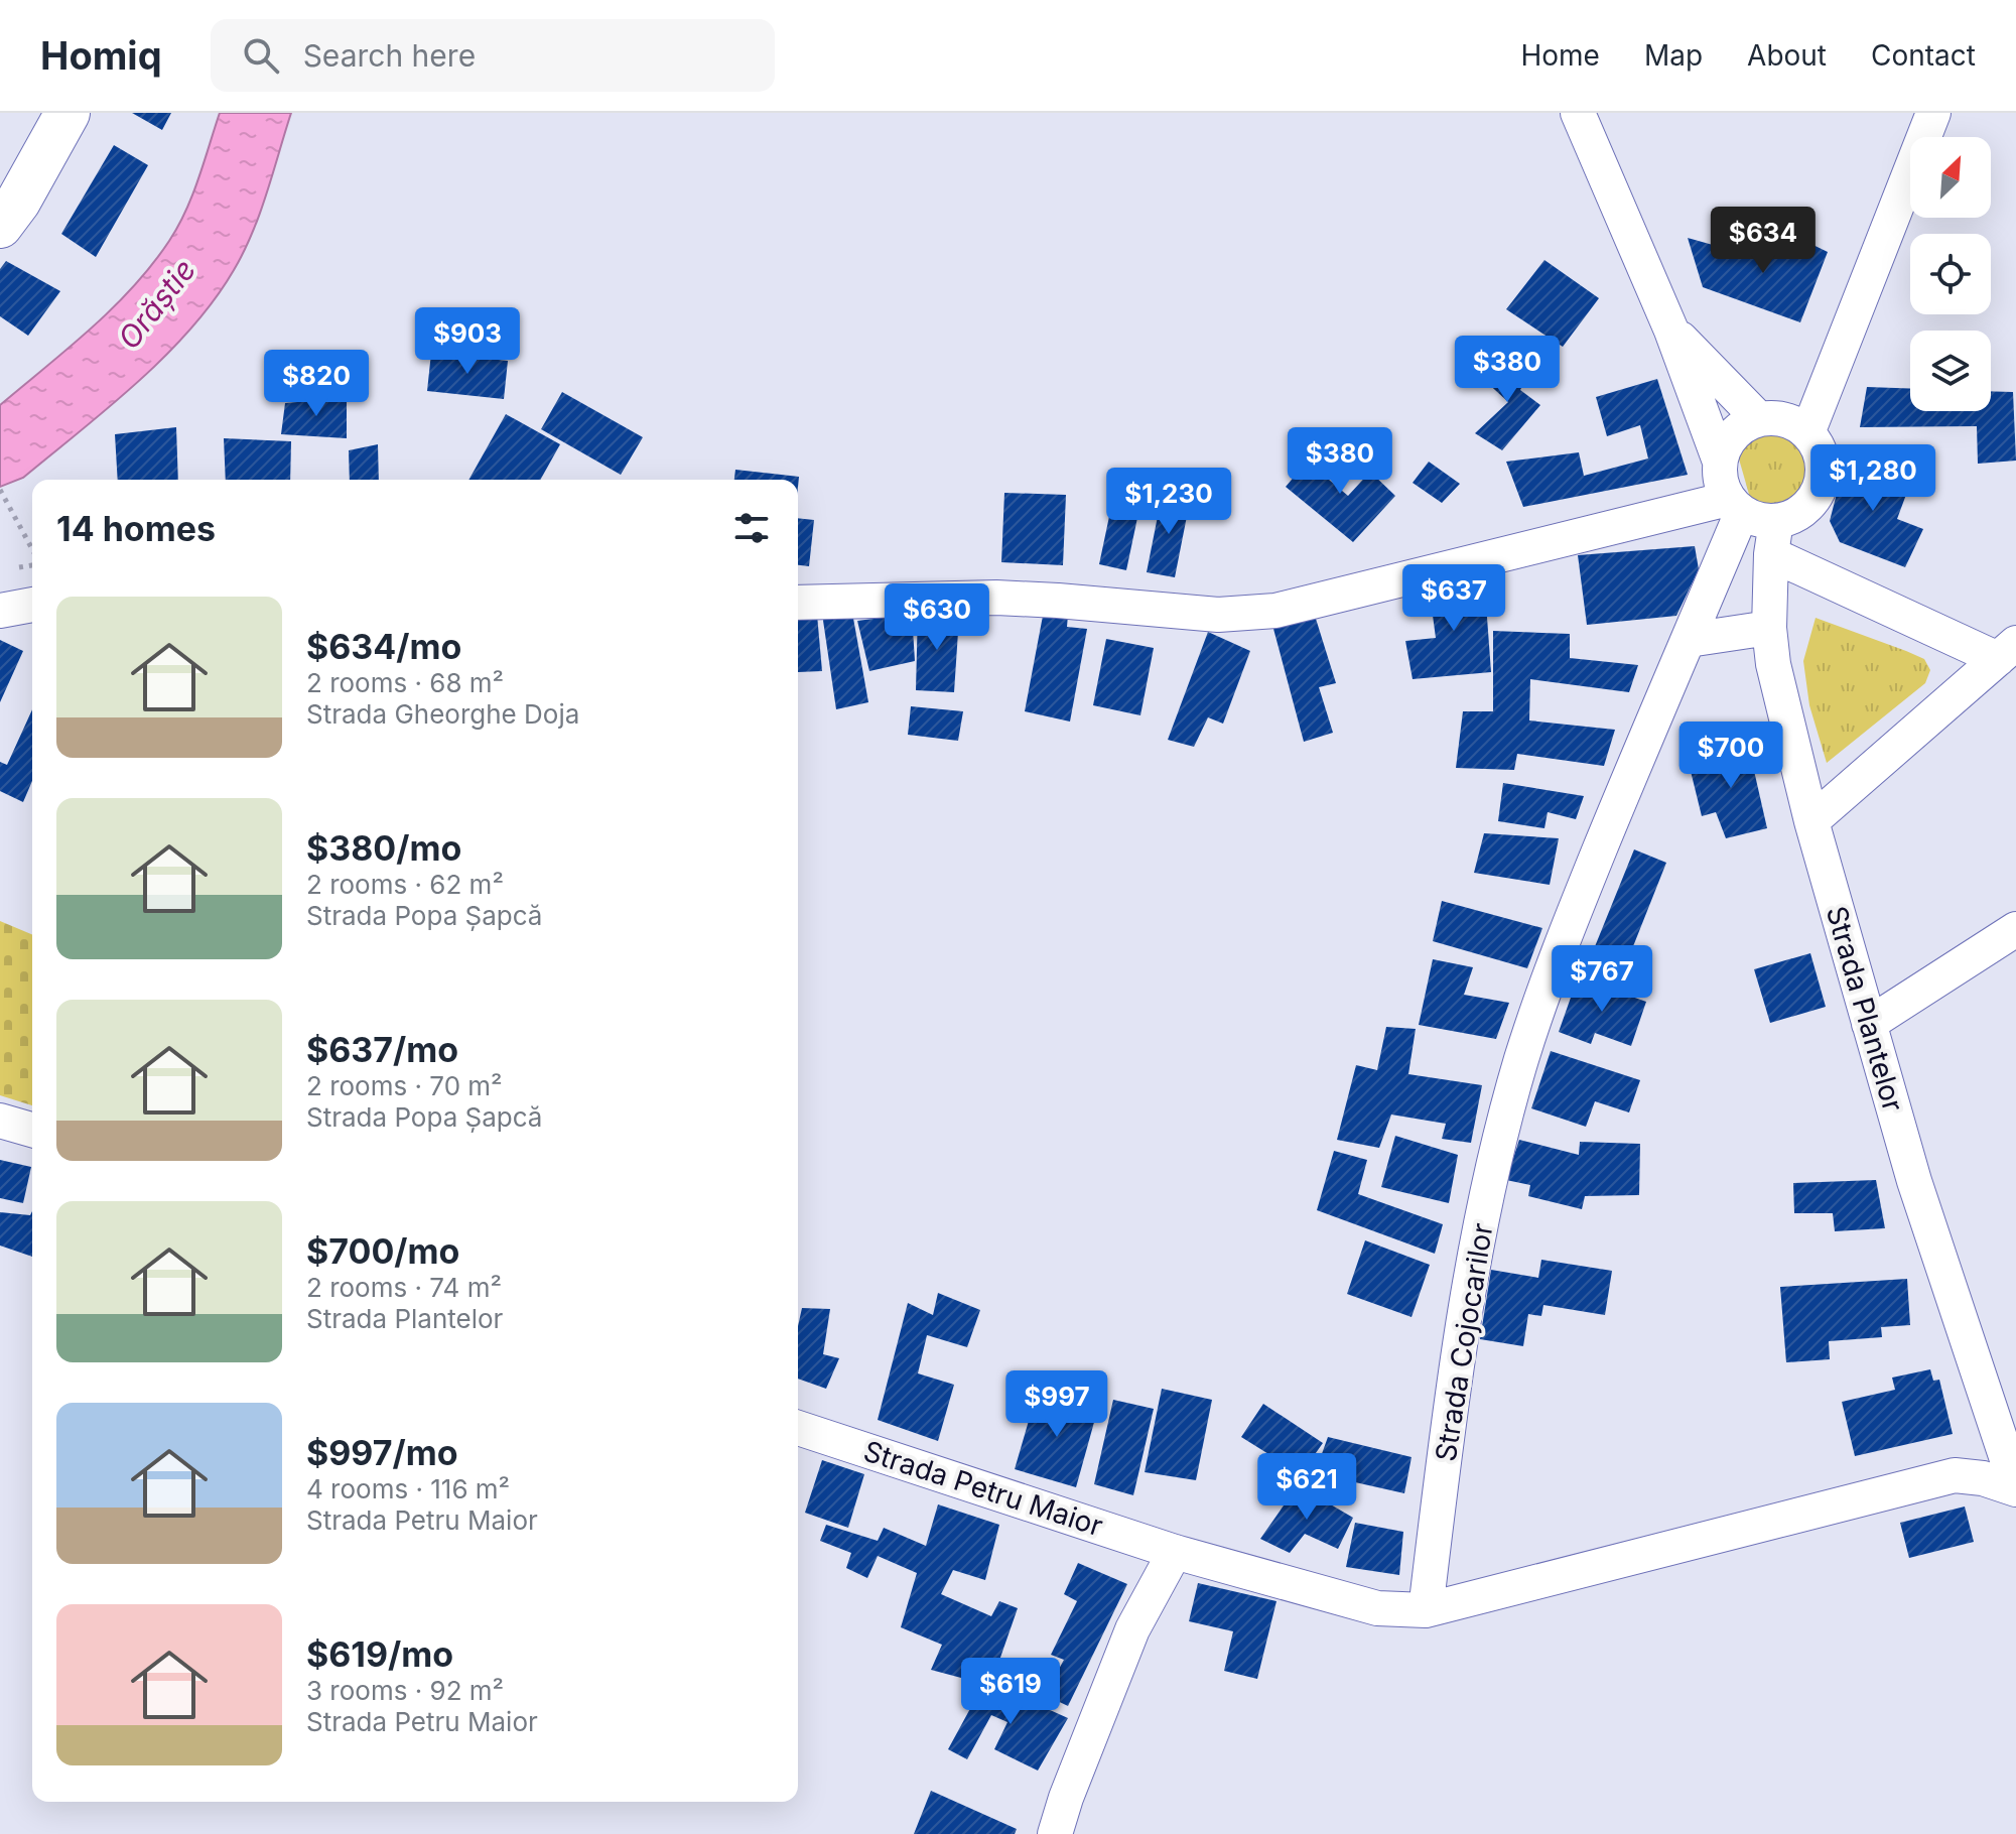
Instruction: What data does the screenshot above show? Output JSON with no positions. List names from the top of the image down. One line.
{"streets":{"street":["Strada Plantelor","Strada Cojocarilor","Strada Petru Maior"]},"crossings":[["Strada Plantelor","Strada Cojocarilor"],["Strada Cojocarilor","Strada Petru Maior"]],"water":["Orăștie"],"north":"top right","page":{"header":"Homiq","search":"Search here","nav":["Home","Map","About","Contact"],"price":["$634","$903","$380","$820","$380","$1,280","$1,230","$637","$630","$700","$767","$997","$621","$619"],"heading":"14 homes","list":[{"name":"$634/mo","note":"2 rooms · 68 m² · Strada Gheorghe Doja"},{"name":"$380/mo","note":"2 rooms · 62 m² · Strada Popa Șapcă"},{"name":"$637/mo","note":"2 rooms · 70 m² · Strada Popa Șapcă"},{"name":"$700/mo","note":"2 rooms · 74 m² · Strada Plantelor"},{"name":"$997/mo","note":"4 rooms · 116 m² · Strada Petru Maior"},{"name":"$619/mo","note":"3 rooms · 92 m² · Strada Petru Maior"}]}}
